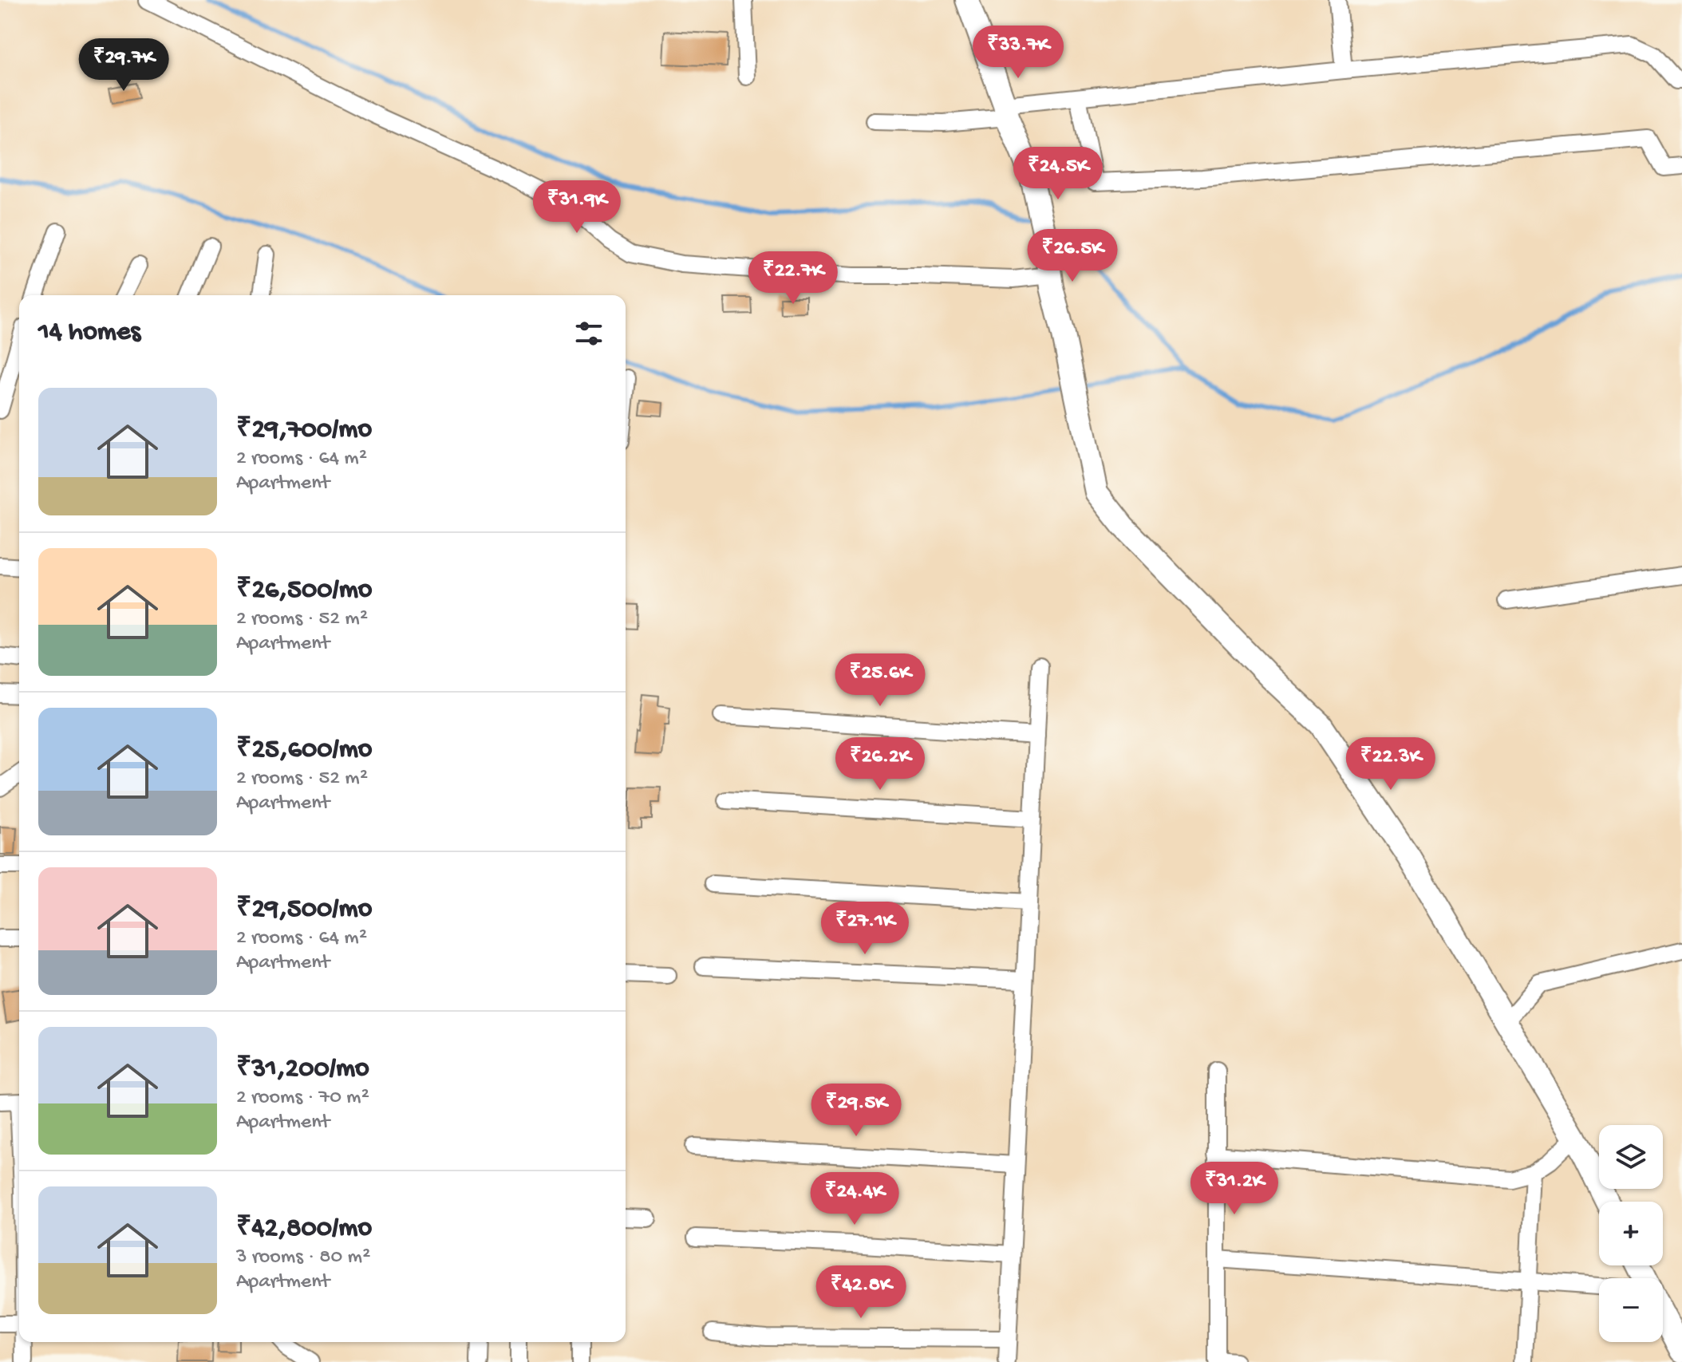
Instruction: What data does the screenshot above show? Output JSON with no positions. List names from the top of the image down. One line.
{"page":{"price":["₹33.7K","₹29.7K","₹24.5K","₹31.9K","₹26.5K","₹22.7K","₹25.6K","₹26.2K","₹22.3K","₹27.1K","₹29.5K","₹31.2K","₹24.4K","₹42.8K"],"heading":"14 homes","list":[{"name":"₹29,700/mo","note":"2 rooms · 64 m² · Apartment"},{"name":"₹26,500/mo","note":"2 rooms · 52 m² · Apartment"},{"name":"₹25,600/mo","note":"2 rooms · 52 m² · Apartment"},{"name":"₹29,500/mo","note":"2 rooms · 64 m² · Apartment"},{"name":"₹31,200/mo","note":"2 rooms · 70 m² · Apartment"},{"name":"₹42,800/mo","note":"3 rooms · 80 m² · Apartment"}],"map_buttons":["+","−"]}}
